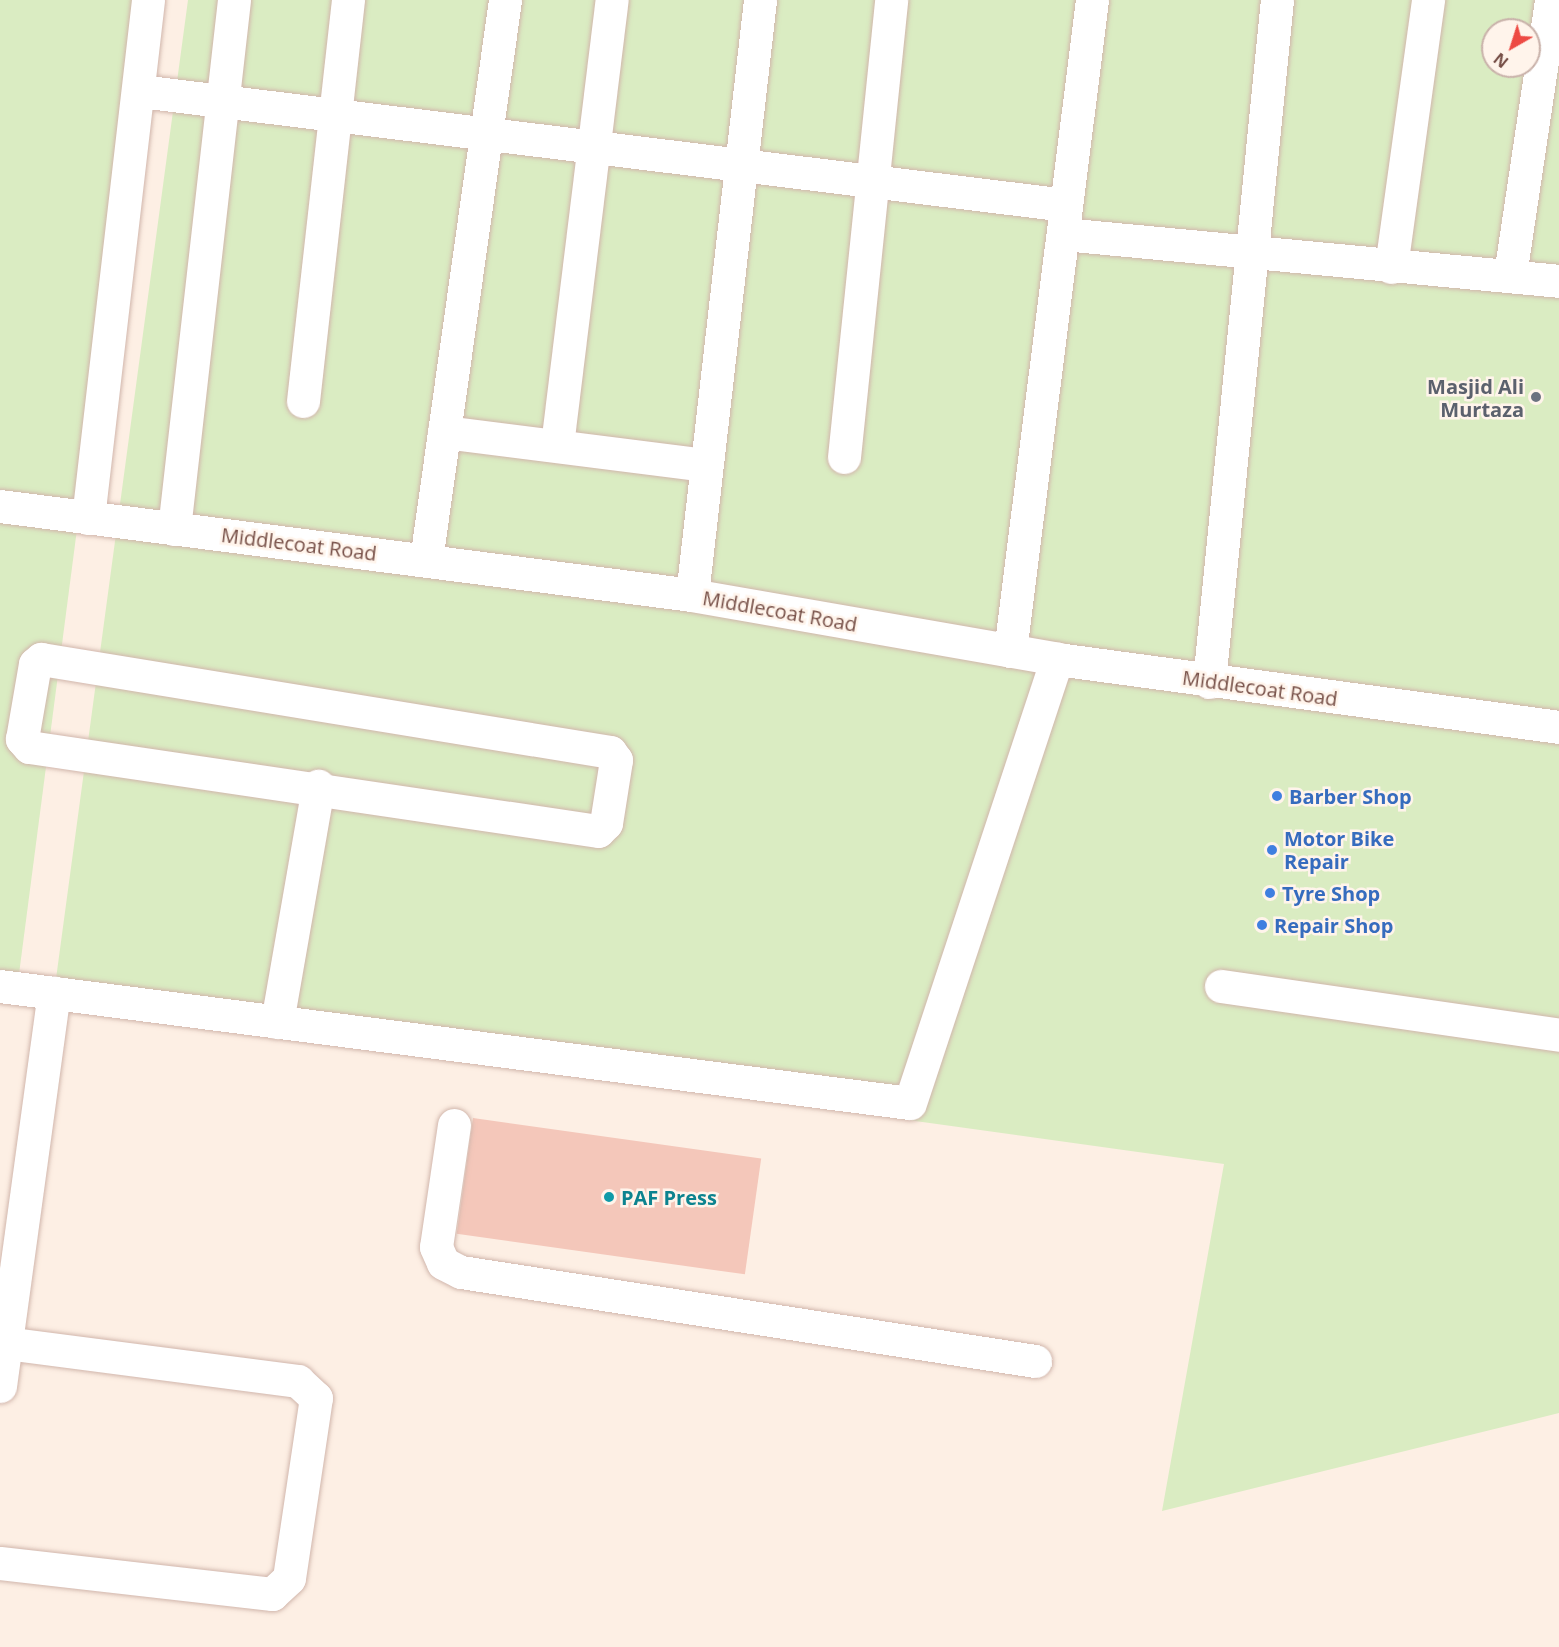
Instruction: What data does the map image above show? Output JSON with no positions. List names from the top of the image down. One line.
{"streets":{"street":["Middlecoat Road"]},"places":["Masjid Ali Murtaza","Barber Shop","Motor Bike Repair","Tyre Shop","Repair Shop","PAF Press"],"north":"bottom left"}
